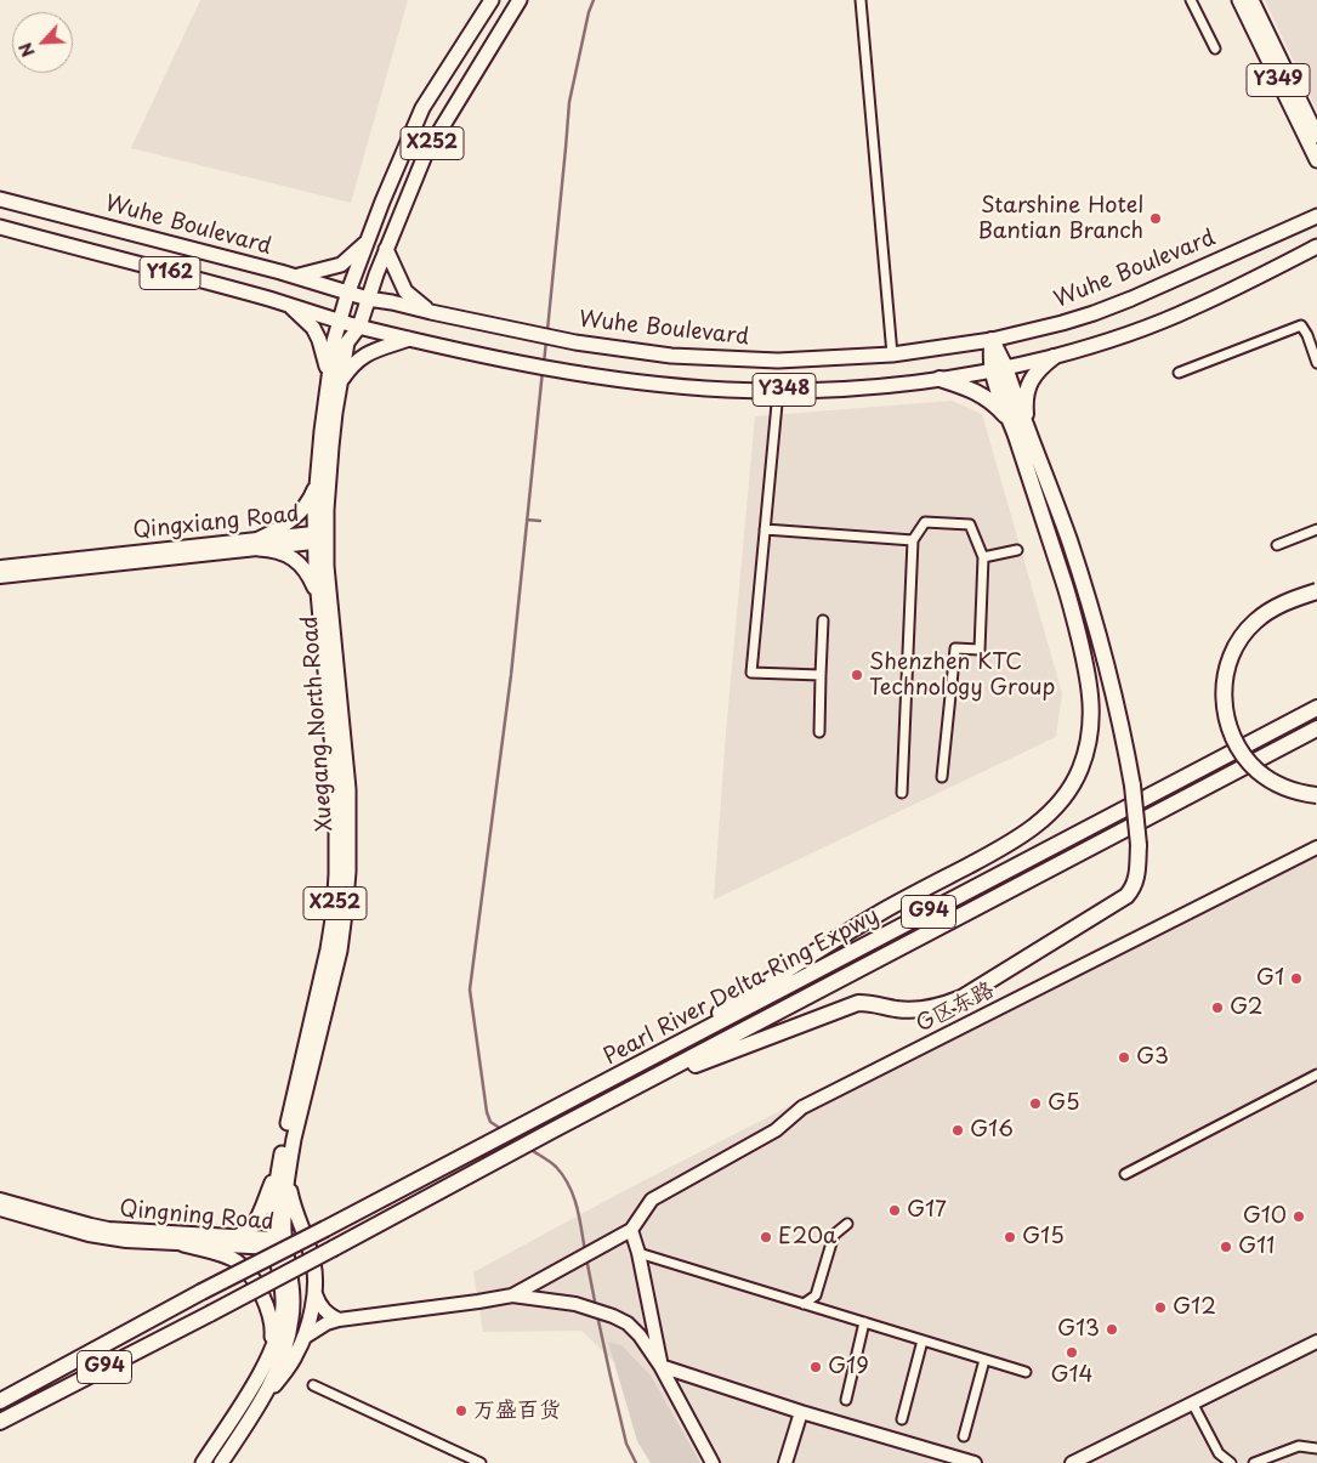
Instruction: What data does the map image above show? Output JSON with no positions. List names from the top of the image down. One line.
{"streets":{"highway":["G94","Pearl River Delta Ring Expwy"],"main road":["Y349","X252","Wuhe Boulevard","Y162","Y348","Xuegang North Road"],"street":["Qingxiang Road","G区东路","Qingning Road"]},"crossings":[["Wuhe Boulevard","Xuegang North Road"],["Y162","Y348"],["Y162","Xuegang North Road"],["Y348","Xuegang North Road"],["Qingxiang Road","Xuegang North Road"],["Xuegang North Road","Qingning Road"]],"places":["Starshine Hotel Bantian Branch","Shenzhen KTC Technology Group","G1","G2","G3","G5","G16","G17","G10","E20a","G15","G11","G12","G13","G14","G19","万盛百货"],"north":"bottom left"}
